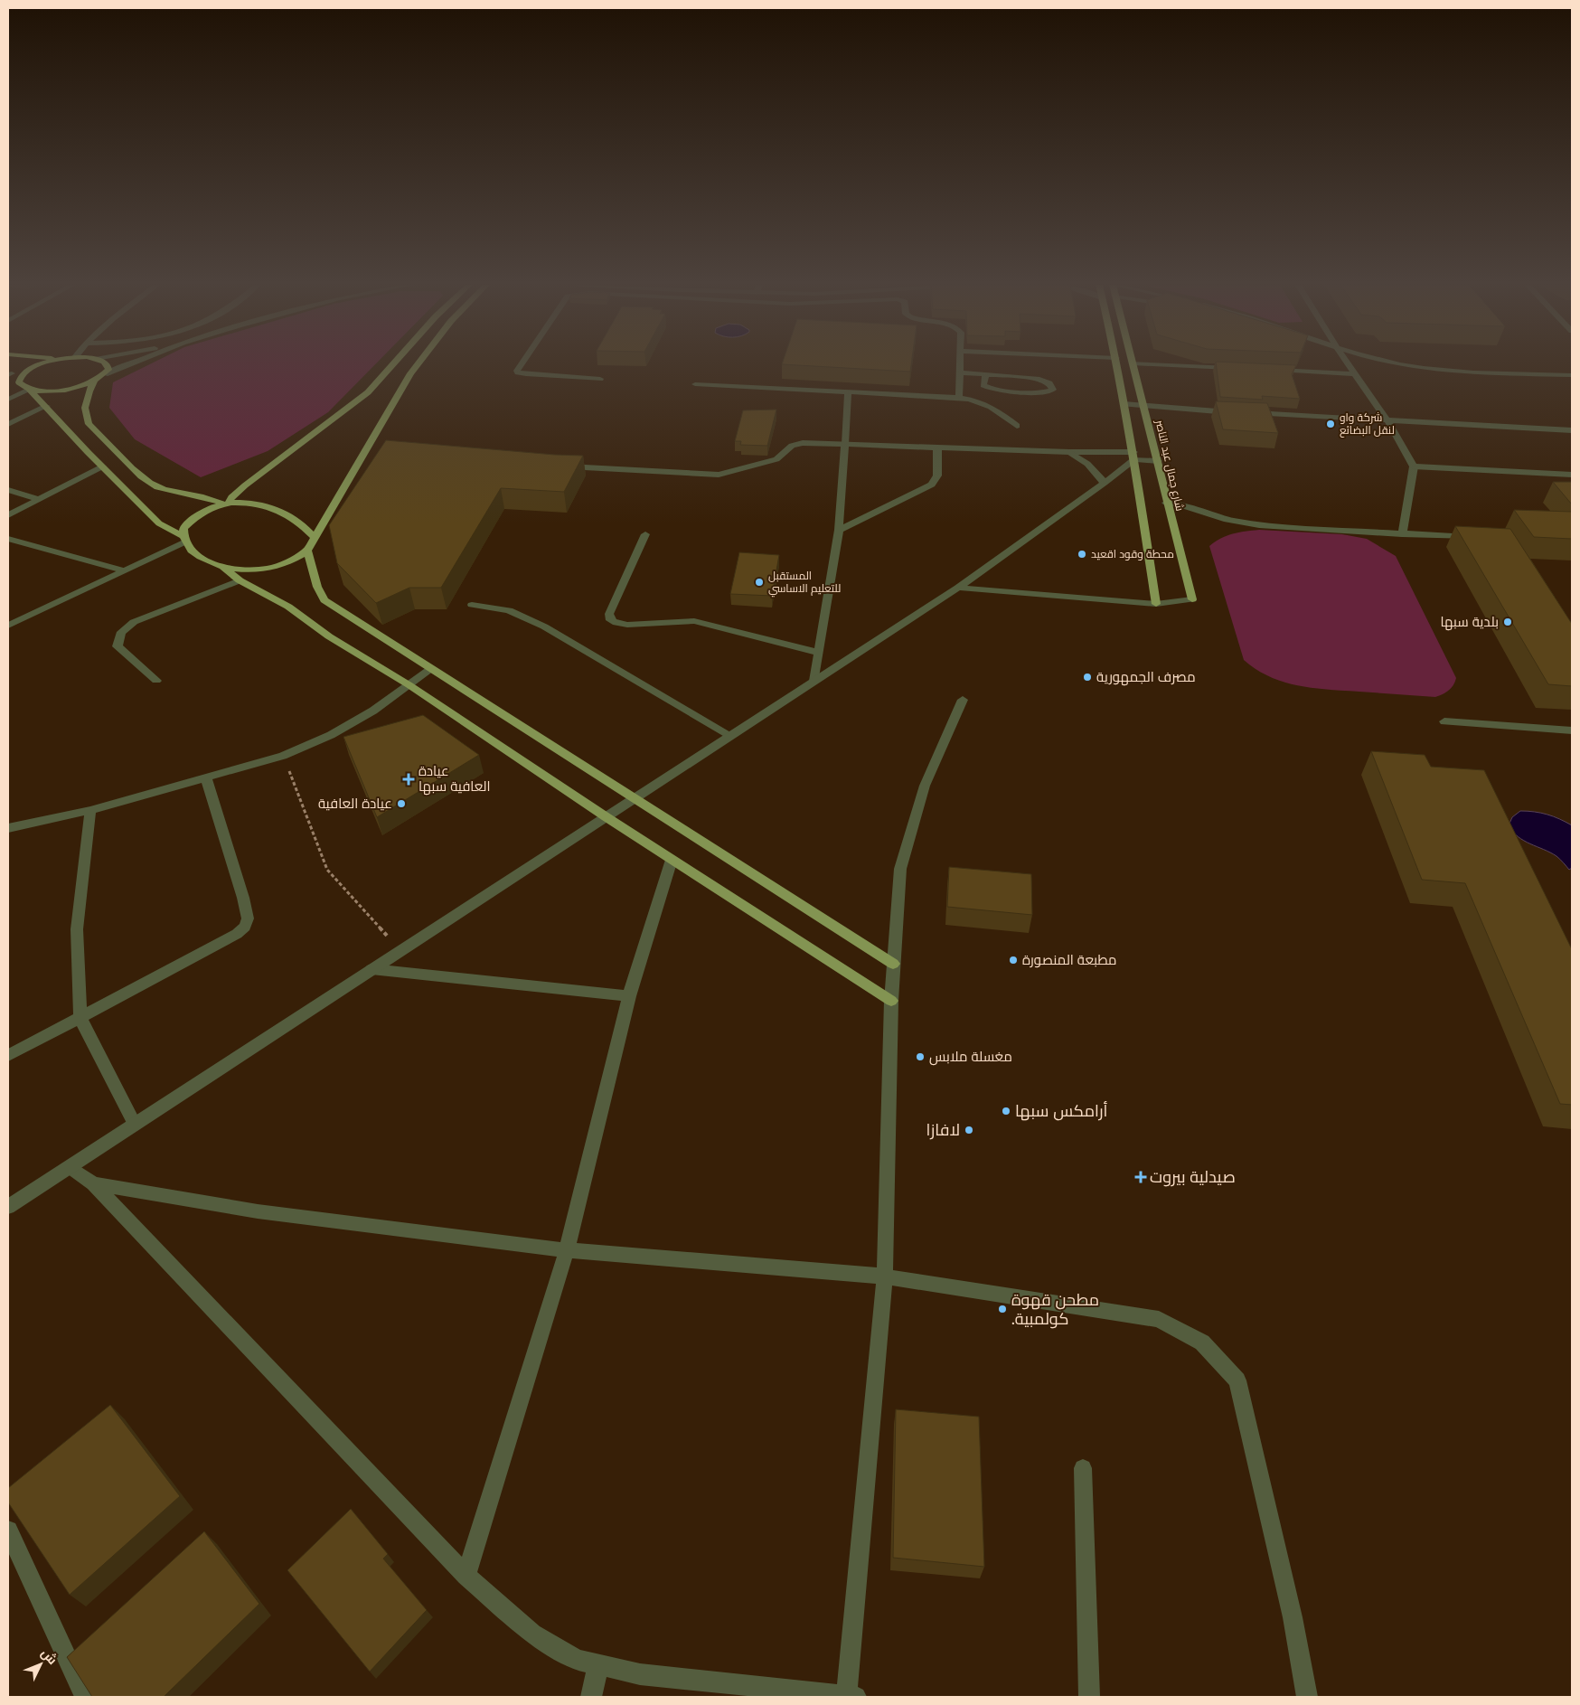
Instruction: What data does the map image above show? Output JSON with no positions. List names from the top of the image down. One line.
{"streets":{"main road":["شارع جمال عبد الناصر"]},"places":{"other":["شركة واو لنقل البضائع","محطة وقود اقعيد","المستقبل للتعليم الاساسي","بلدية سبها","مصرف الجمهورية","عيادة العافية","مطبعة المنصورة","مغسلة ملابس","أرامكس سبها","لافازا","مطحن قهوة .كولمبية"],"health":["عيادة العافية سبها","صيدلية بيروت"]},"north":"top right"}
